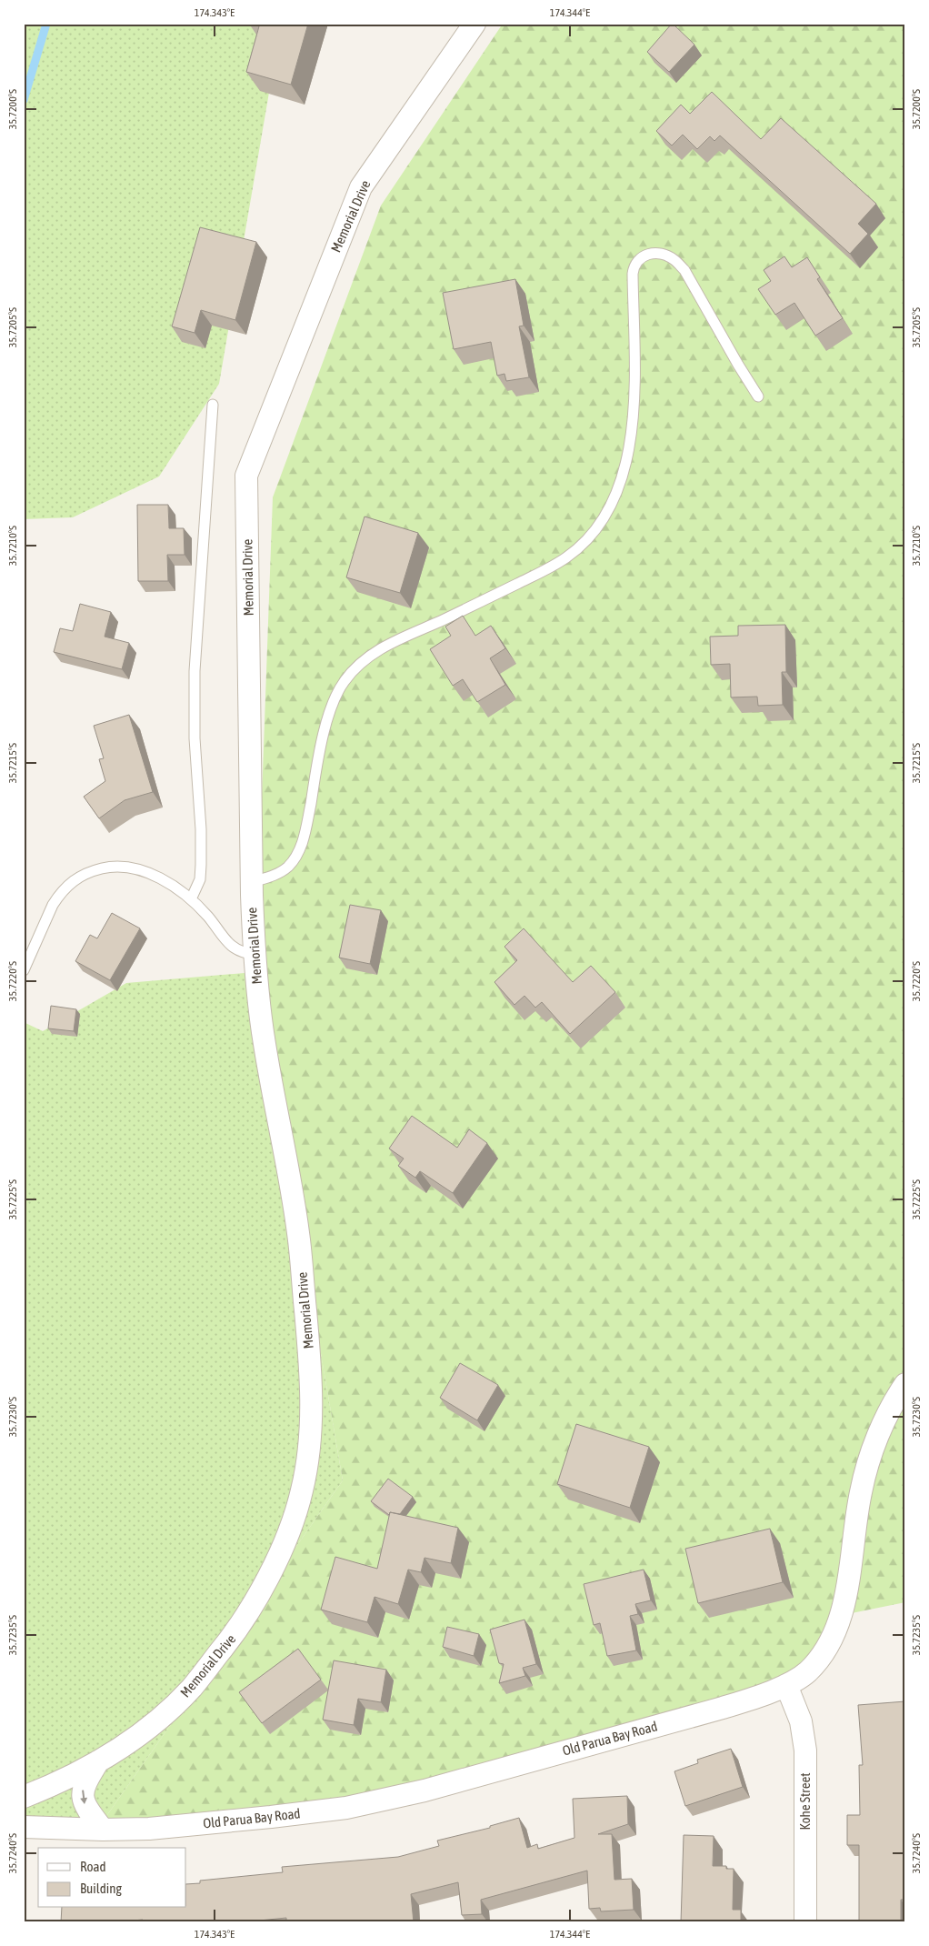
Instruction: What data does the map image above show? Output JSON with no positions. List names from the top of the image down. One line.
{"streets":{"street":["Memorial Drive","Old Parua Bay Road","Kohe Street"]},"crossings":[["Old Parua Bay Road","Kohe Street"]],"legend":["Road","Building"],"coordinates":["174.343°E","174.344°E","35.7200°S","35.7205°S","35.7210°S","35.7215°S","35.7220°S","35.7225°S","35.7230°S","35.7235°S","35.7240°S"]}
